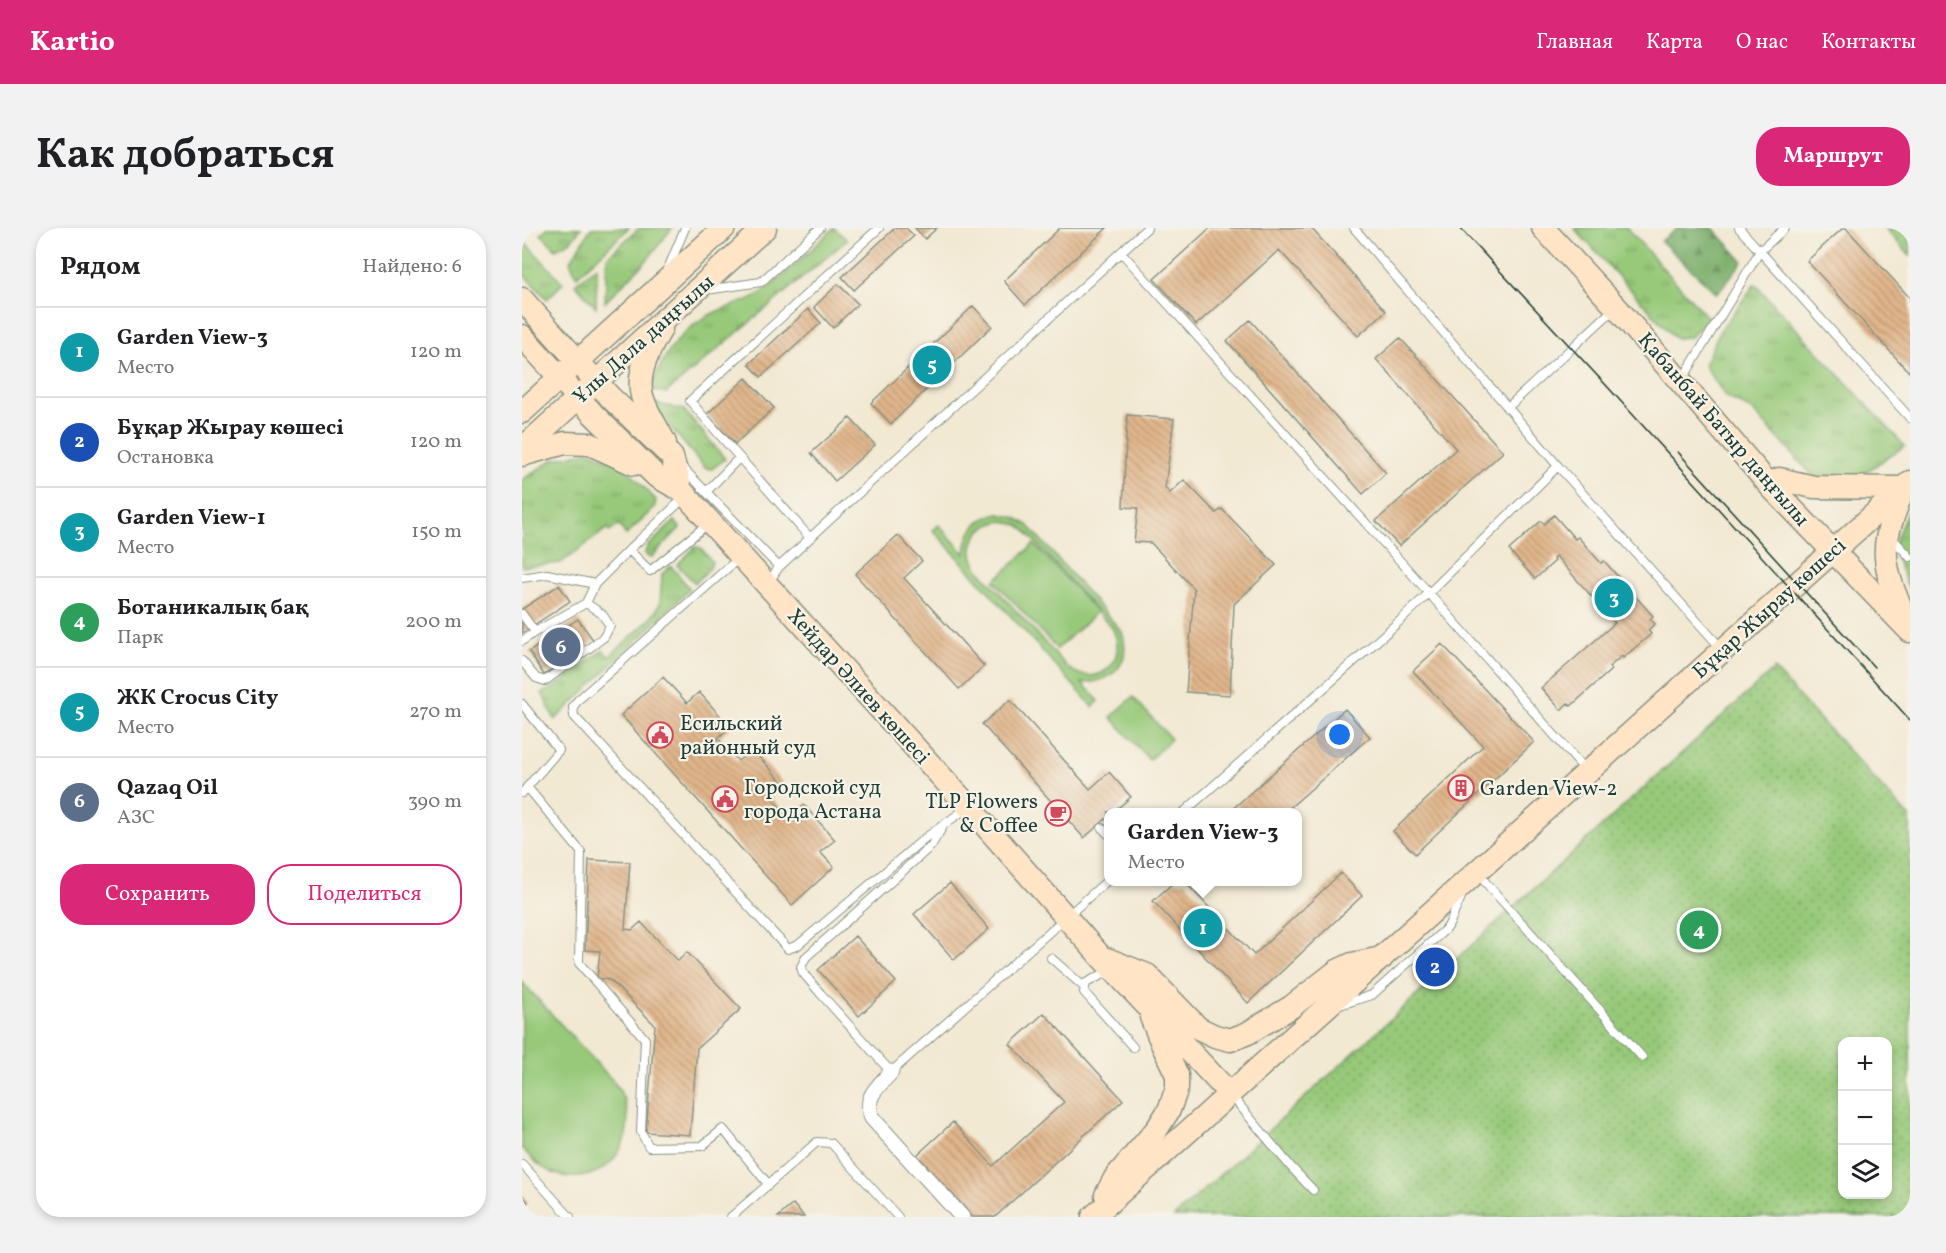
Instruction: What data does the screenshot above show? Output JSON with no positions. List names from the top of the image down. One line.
{"streets":{"street":["Ұлы Дала даңғылы","Қабанбай Батыр даңғылы","Бұқар Жырау көшесі","Хейдар Әлиев көшесі"]},"crossings":[["Ұлы Дала даңғылы","Хейдар Әлиев көшесі"],["Қабанбай Батыр даңғылы","Бұқар Жырау көшесі"],["Бұқар Жырау көшесі","Хейдар Әлиев көшесі"]],"places":{"public building":["Есильский районный суд","Городской суд города Астана"],"building":["Garden View-2"],"cafe":["TLP Flowers & Coffee"]},"page":{"header":"Kartio","nav":["Главная","Карта","О нас","Контакты"],"title":"Как добраться","buttons":["Маршрут",["Сохранить","Поделиться"]],"heading":["Рядом","Найдено: 6"],"list":[{"mark":"1","name":"Garden View-3","note":"Место","value":"120 m"},{"mark":"2","name":"Бұқар Жырау көшесі","note":"Остановка","value":"120 m"},{"mark":"3","name":"Garden View-1","note":"Место","value":"150 m"},{"mark":"4","name":"Ботаникалық бақ","note":"Парк","value":"200 m"},{"mark":"5","name":"ЖК Crocus City","note":"Место","value":"270 m"},{"mark":"6","name":"Qazaq Oil","note":"АЗС","value":"390 m"}],"pins":["5","3","6","1","4","2"],"popup":["Garden View-3","Место"],"map_buttons":["+","−"]}}
